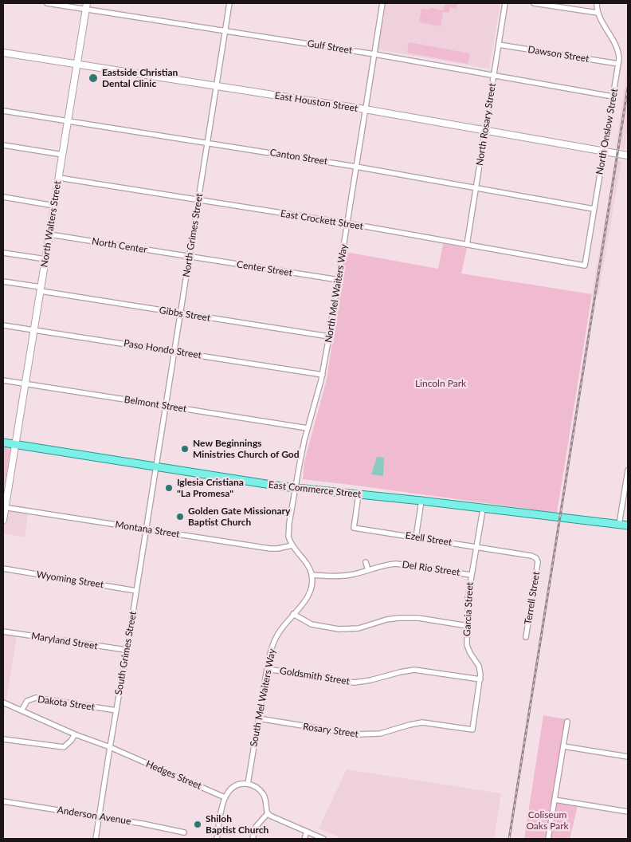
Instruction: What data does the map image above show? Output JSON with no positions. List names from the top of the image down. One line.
{"streets":{"main road":["East Houston Street","North Walters Street","East Commerce Street"],"street":["Gulf Street","Dawson Street","North Rosary Street","North Onslow Street","Canton Street","East Crockett Street","North Grimes Street","North Center","Center Street","North Mel Waiters Way","Gibbs Street","Paso Hondo Street","Belmont Street","Montana Street","Ezell Street","Del Rio Street","Wyoming Street","Terrell Street","Garcia Street","Maryland Street","South Grimes Street","Goldsmith Street","South Mel Waiters Way","Dakota Street","Rosary Street","Hedges Street","Anderson Avenue"]},"crossings":[["Gulf Street","North Rosary Street"],["Gulf Street","North Onslow Street"],["Gulf Street","North Walters Street"],["Gulf Street","North Grimes Street"],["Gulf Street","North Mel Waiters Way"],["Dawson Street","North Rosary Street"],["Dawson Street","North Onslow Street"],["East Houston Street","North Rosary Street"],["East Houston Street","North Onslow Street"],["East Houston Street","North Walters Street"],["East Houston Street","North Grimes Street"],["East Houston Street","North Mel Waiters Way"],["North Rosary Street","Canton Street"],["North Rosary Street","East Crockett Street"],["North Onslow Street","Canton Street"],["North Onslow Street","East Crockett Street"],["Canton Street","North Walters Street"],["Canton Street","North Grimes Street"],["Canton Street","North Mel Waiters Way"],["East Crockett Street","North Walters Street"],["East Crockett Street","North Grimes Street"],["East Crockett Street","North Mel Waiters Way"],["North Walters Street","North Center"],["North Walters Street","Gibbs Street"],["North Walters Street","Paso Hondo Street"],["North Walters Street","Belmont Street"],["North Walters Street","East Commerce Street"],["North Walters Street","Montana Street"],["North Grimes Street","North Center"],["North Grimes Street","Center Street"],["North Grimes Street","Gibbs Street"],["North Grimes Street","Paso Hondo Street"],["North Grimes Street","Belmont Street"],["North Grimes Street","East Commerce Street"],["North Grimes Street","South Grimes Street"],["North Center","Center Street"],["Center Street","North Mel Waiters Way"],["North Mel Waiters Way","Gibbs Street"],["North Mel Waiters Way","Paso Hondo Street"],["North Mel Waiters Way","Belmont Street"],["North Mel Waiters Way","East Commerce Street"],["East Commerce Street","Ezell Street"],["East Commerce Street","Garcia Street"],["East Commerce Street","South Grimes Street"],["Montana Street","South Grimes Street"],["Ezell Street","Terrell Street"],["Ezell Street","Garcia Street"],["Del Rio Street","Garcia Street"],["Del Rio Street","South Mel Waiters Way"],["Wyoming Street","South Grimes Street"],["Garcia Street","Goldsmith Street"],["Garcia Street","Rosary Street"],["Maryland Street","South Grimes Street"],["South Grimes Street","Dakota Street"],["South Grimes Street","Hedges Street"],["South Grimes Street","Anderson Avenue"],["Goldsmith Street","South Mel Waiters Way"],["South Mel Waiters Way","Rosary Street"],["Dakota Street","Hedges Street"]],"parks":["Lincoln Park","Coliseum Oaks Park"],"places":["Eastside Christian Dental Clinic","New Beginnings Ministries Church of God","Iglesia Cristiana \"La Promesa\"","Golden Gate Missionary Baptist Church","Shiloh Baptist Church"]}
